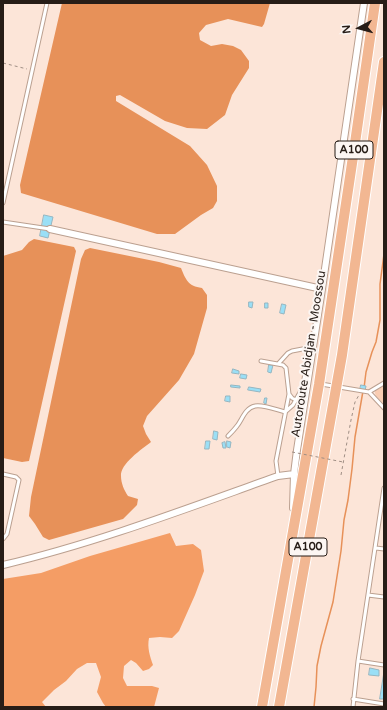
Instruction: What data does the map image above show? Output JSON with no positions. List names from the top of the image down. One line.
{"streets":{"highway":["A100","Autoroute Abidjan - Moossou"]},"north":"left"}
